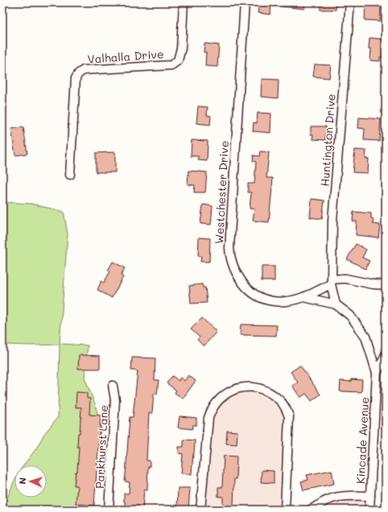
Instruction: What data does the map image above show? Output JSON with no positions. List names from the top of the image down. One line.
{"streets":{"street":["Valhalla Drive","Huntington Drive","Westchester Drive","Kincade Avenue","Parkhurst Lane"]},"crossings":[["Huntington Drive","Westchester Drive"]],"north":"left"}
